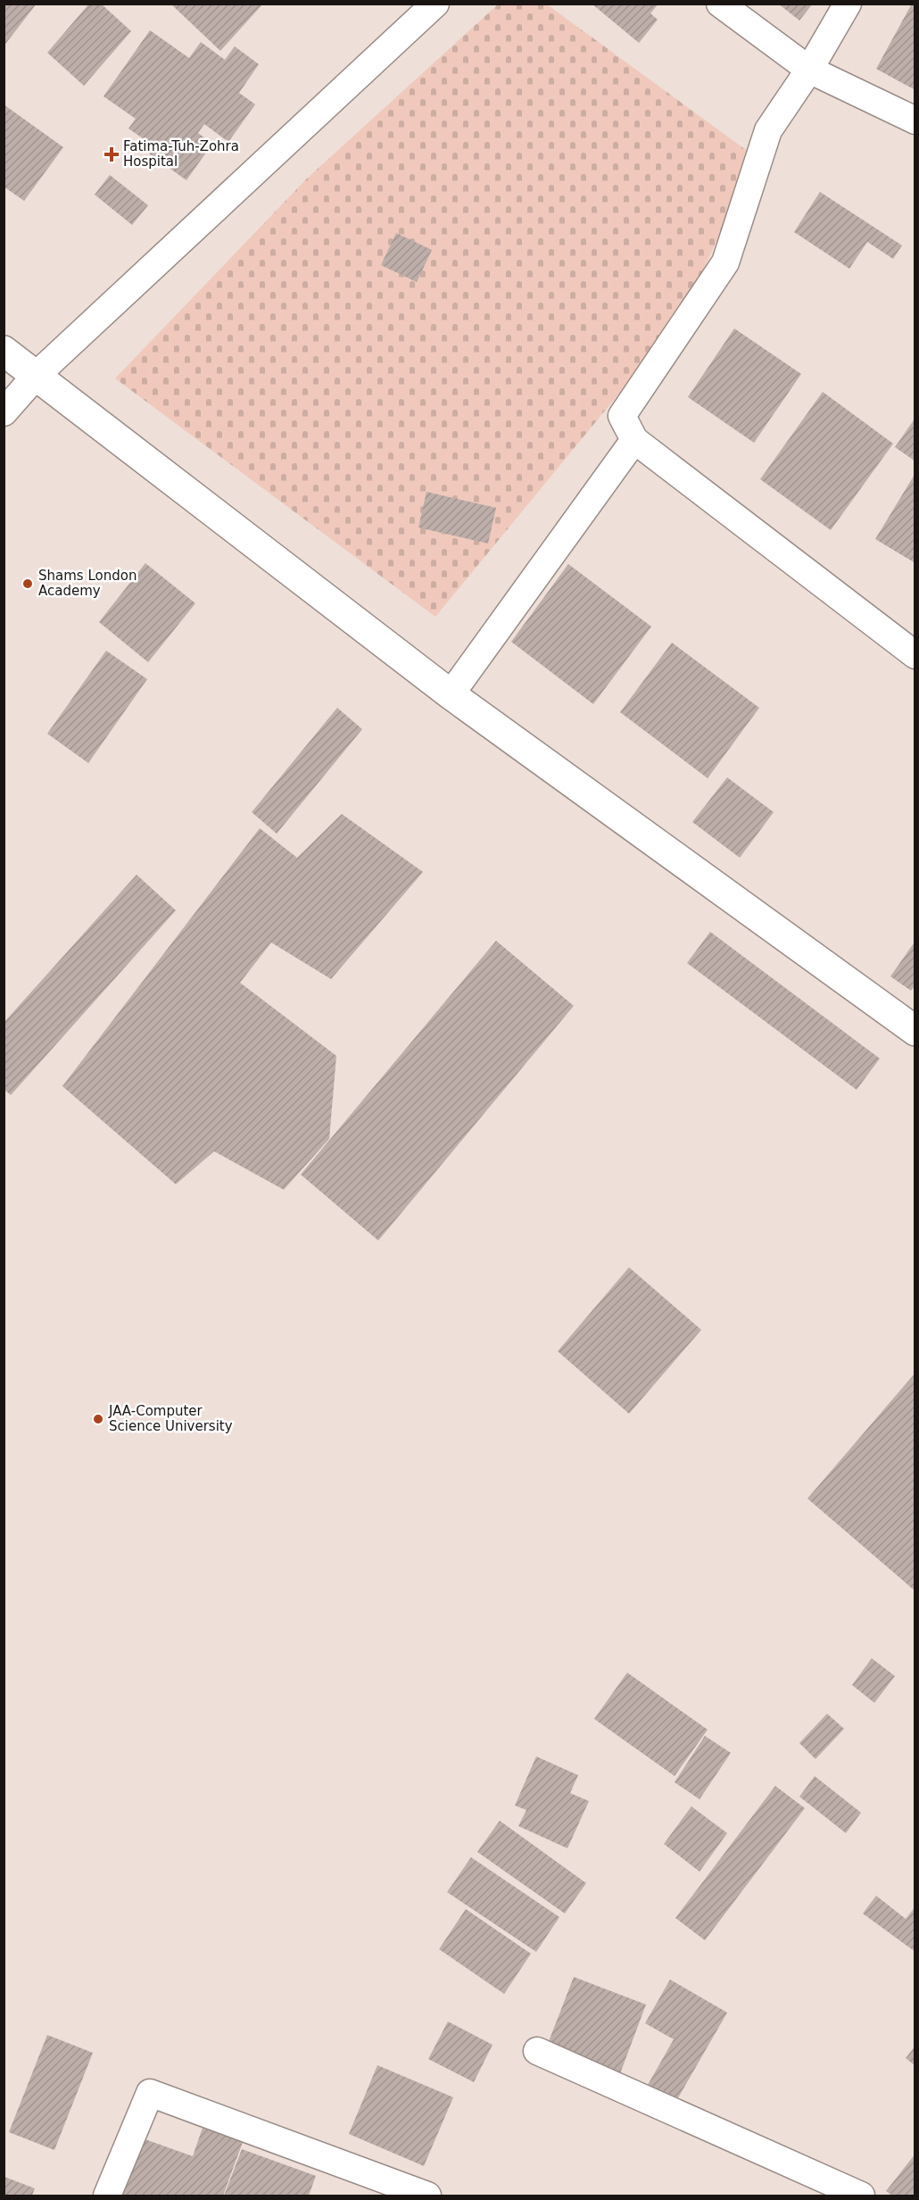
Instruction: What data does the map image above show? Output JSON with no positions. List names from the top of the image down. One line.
{"places":{"health":["Fatima-Tuh-Zohra Hospital"],"other":["Shams London Academy","JAA-Computer Science University"]}}
